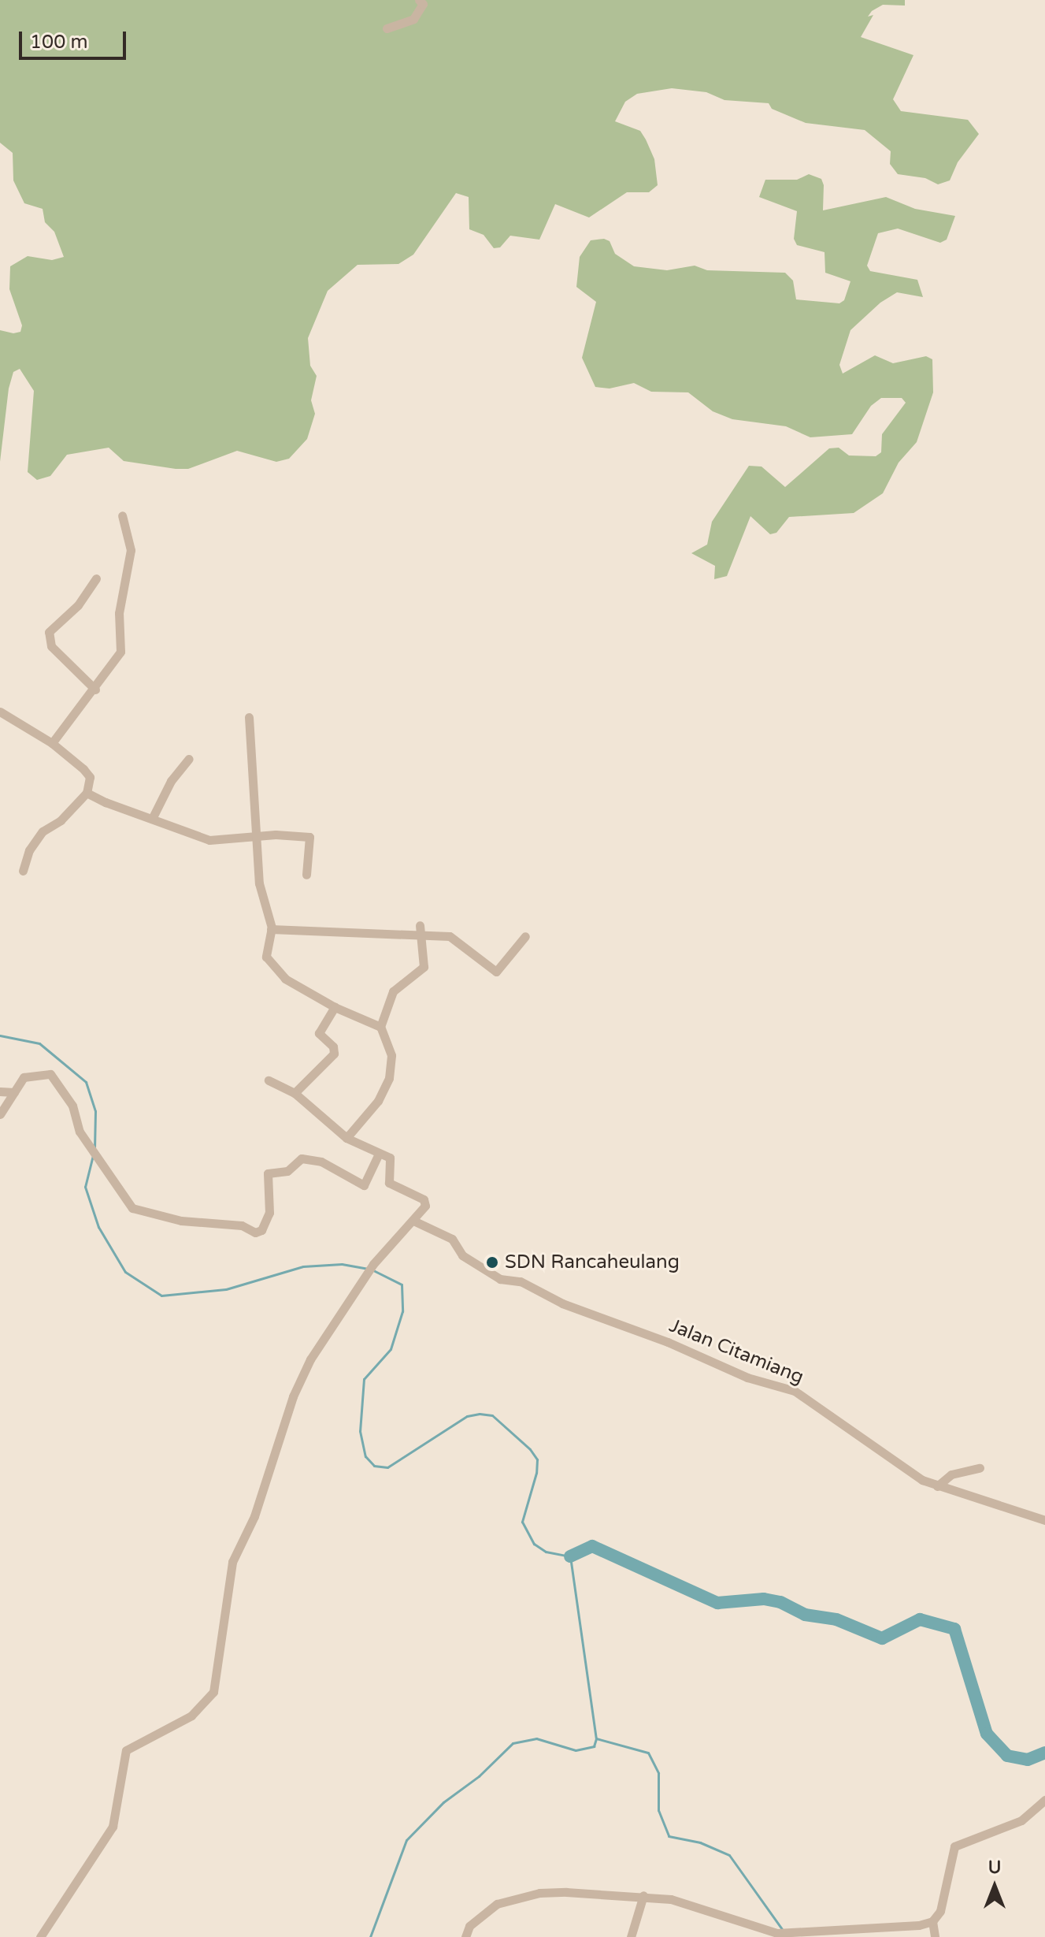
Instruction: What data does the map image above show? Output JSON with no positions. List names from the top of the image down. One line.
{"streets":{"street":["Jalan Citamiang"]},"places":["SDN Rancaheulang"],"scale_bar":"100 m","north":"top"}
